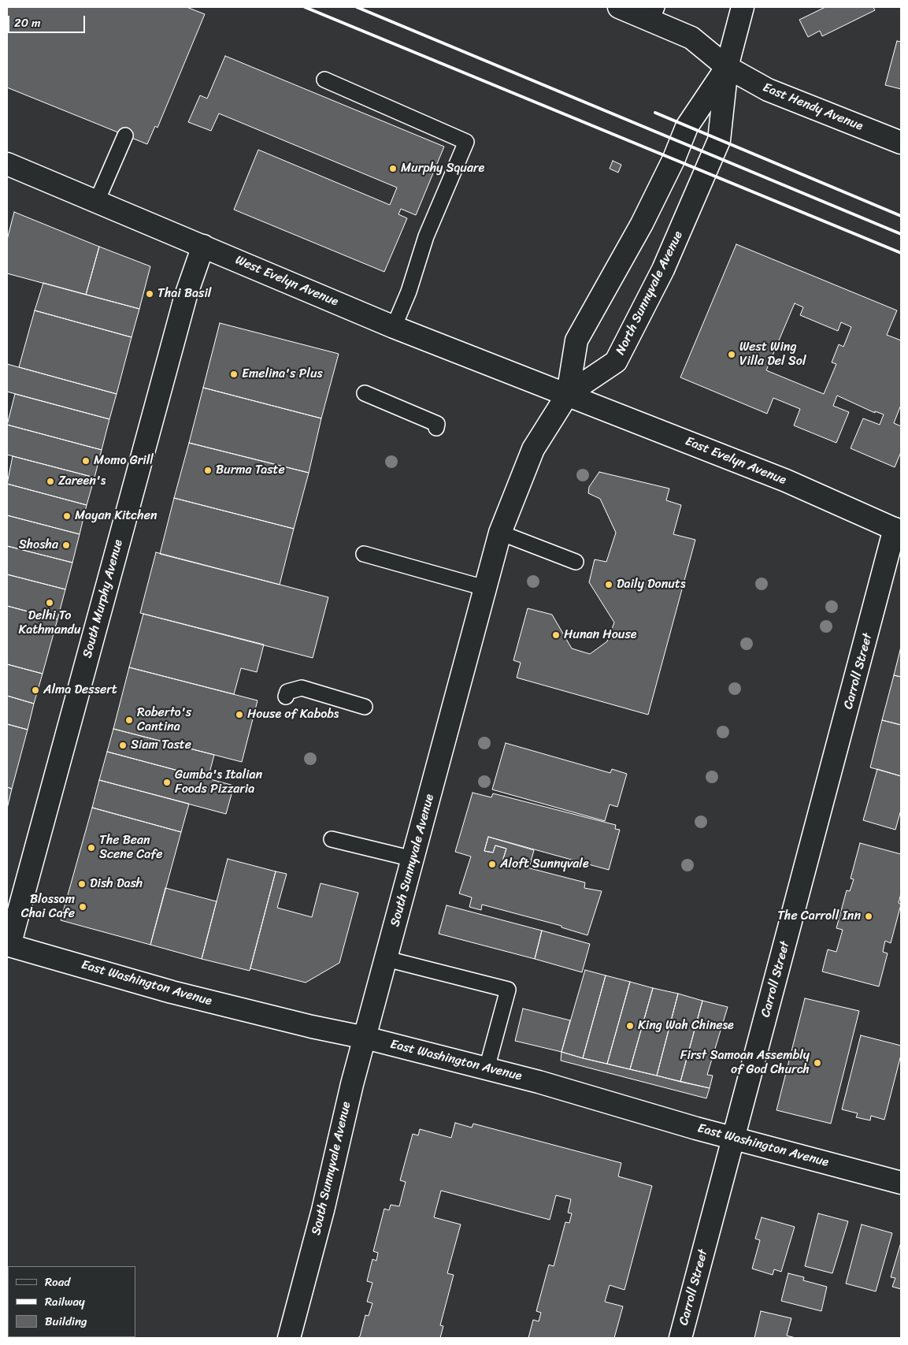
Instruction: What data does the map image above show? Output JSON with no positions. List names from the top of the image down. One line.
{"streets":{"street":["East Hendy Avenue","West Evelyn Avenue","North Sunnyvale Avenue","East Evelyn Avenue","South Murphy Avenue","Carroll Street","South Sunnyvale Avenue","East Washington Avenue"]},"crossings":[["East Hendy Avenue","North Sunnyvale Avenue"],["West Evelyn Avenue","North Sunnyvale Avenue"],["West Evelyn Avenue","East Evelyn Avenue"],["West Evelyn Avenue","South Murphy Avenue"],["West Evelyn Avenue","South Sunnyvale Avenue"],["North Sunnyvale Avenue","East Evelyn Avenue"],["North Sunnyvale Avenue","South Sunnyvale Avenue"],["East Evelyn Avenue","Carroll Street"],["East Evelyn Avenue","South Sunnyvale Avenue"],["South Murphy Avenue","East Washington Avenue"],["Carroll Street","East Washington Avenue"],["South Sunnyvale Avenue","East Washington Avenue"]],"places":["Murphy Square","Thai Basil","West Wing Villa Del Sol","Emelina's Plus","Momo Grill","Burma Taste","Zareen's","Mayan Kitchen","Shosha","Daily Donuts","Delhi To Kathmandu","Hunan House","Alma Dessert","House of Kabobs","Roberto's Cantina","Siam Taste","Gumba's Italian Foods Pizzaria","The Bean Scene Cafe","Aloft Sunnyvale","Dish Dash","Blossom Chai Cafe","The Carroll Inn","King Wah Chinese","First Samoan Assembly of God Church"],"legend":["Road","Railway","Building"],"scale_bar":"20 m"}
